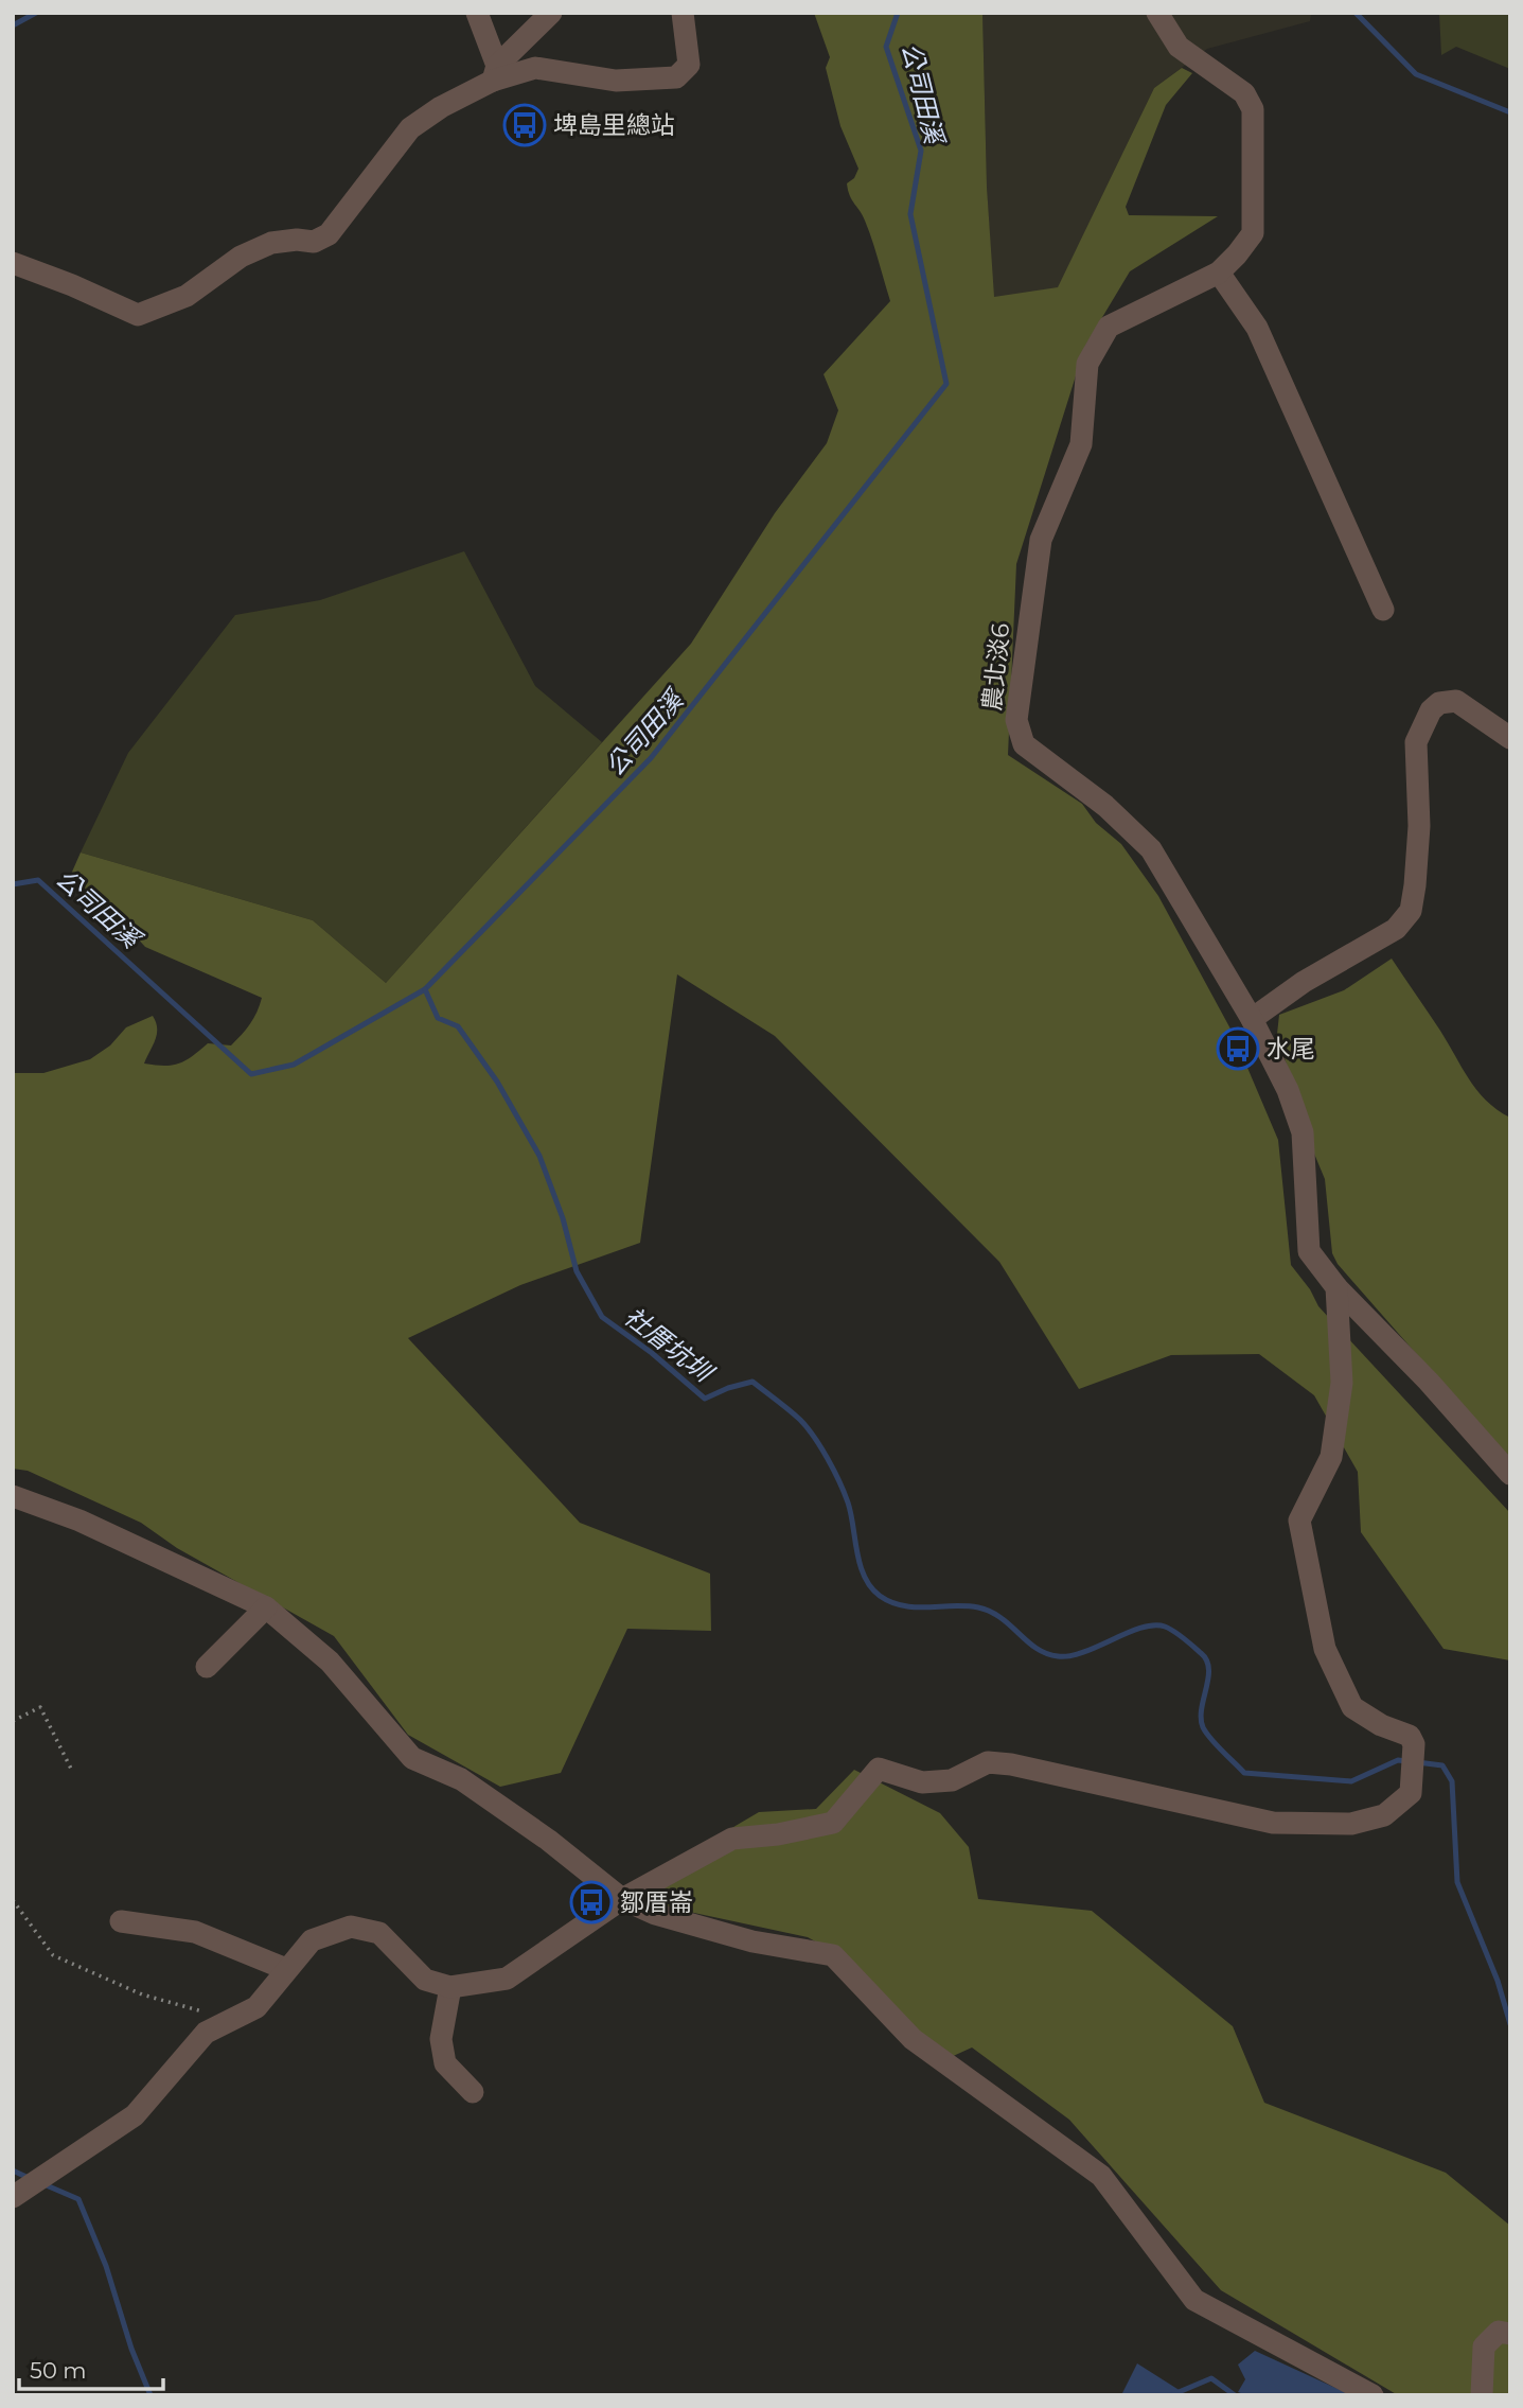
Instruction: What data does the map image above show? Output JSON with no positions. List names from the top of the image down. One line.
{"streets":{"street":["農北淡6"]},"water":["公司田溪","社厝坑圳"],"places":{"bus stop":["埤島里總站","水尾","鄒厝崙"]},"scale_bar":"50 m"}
